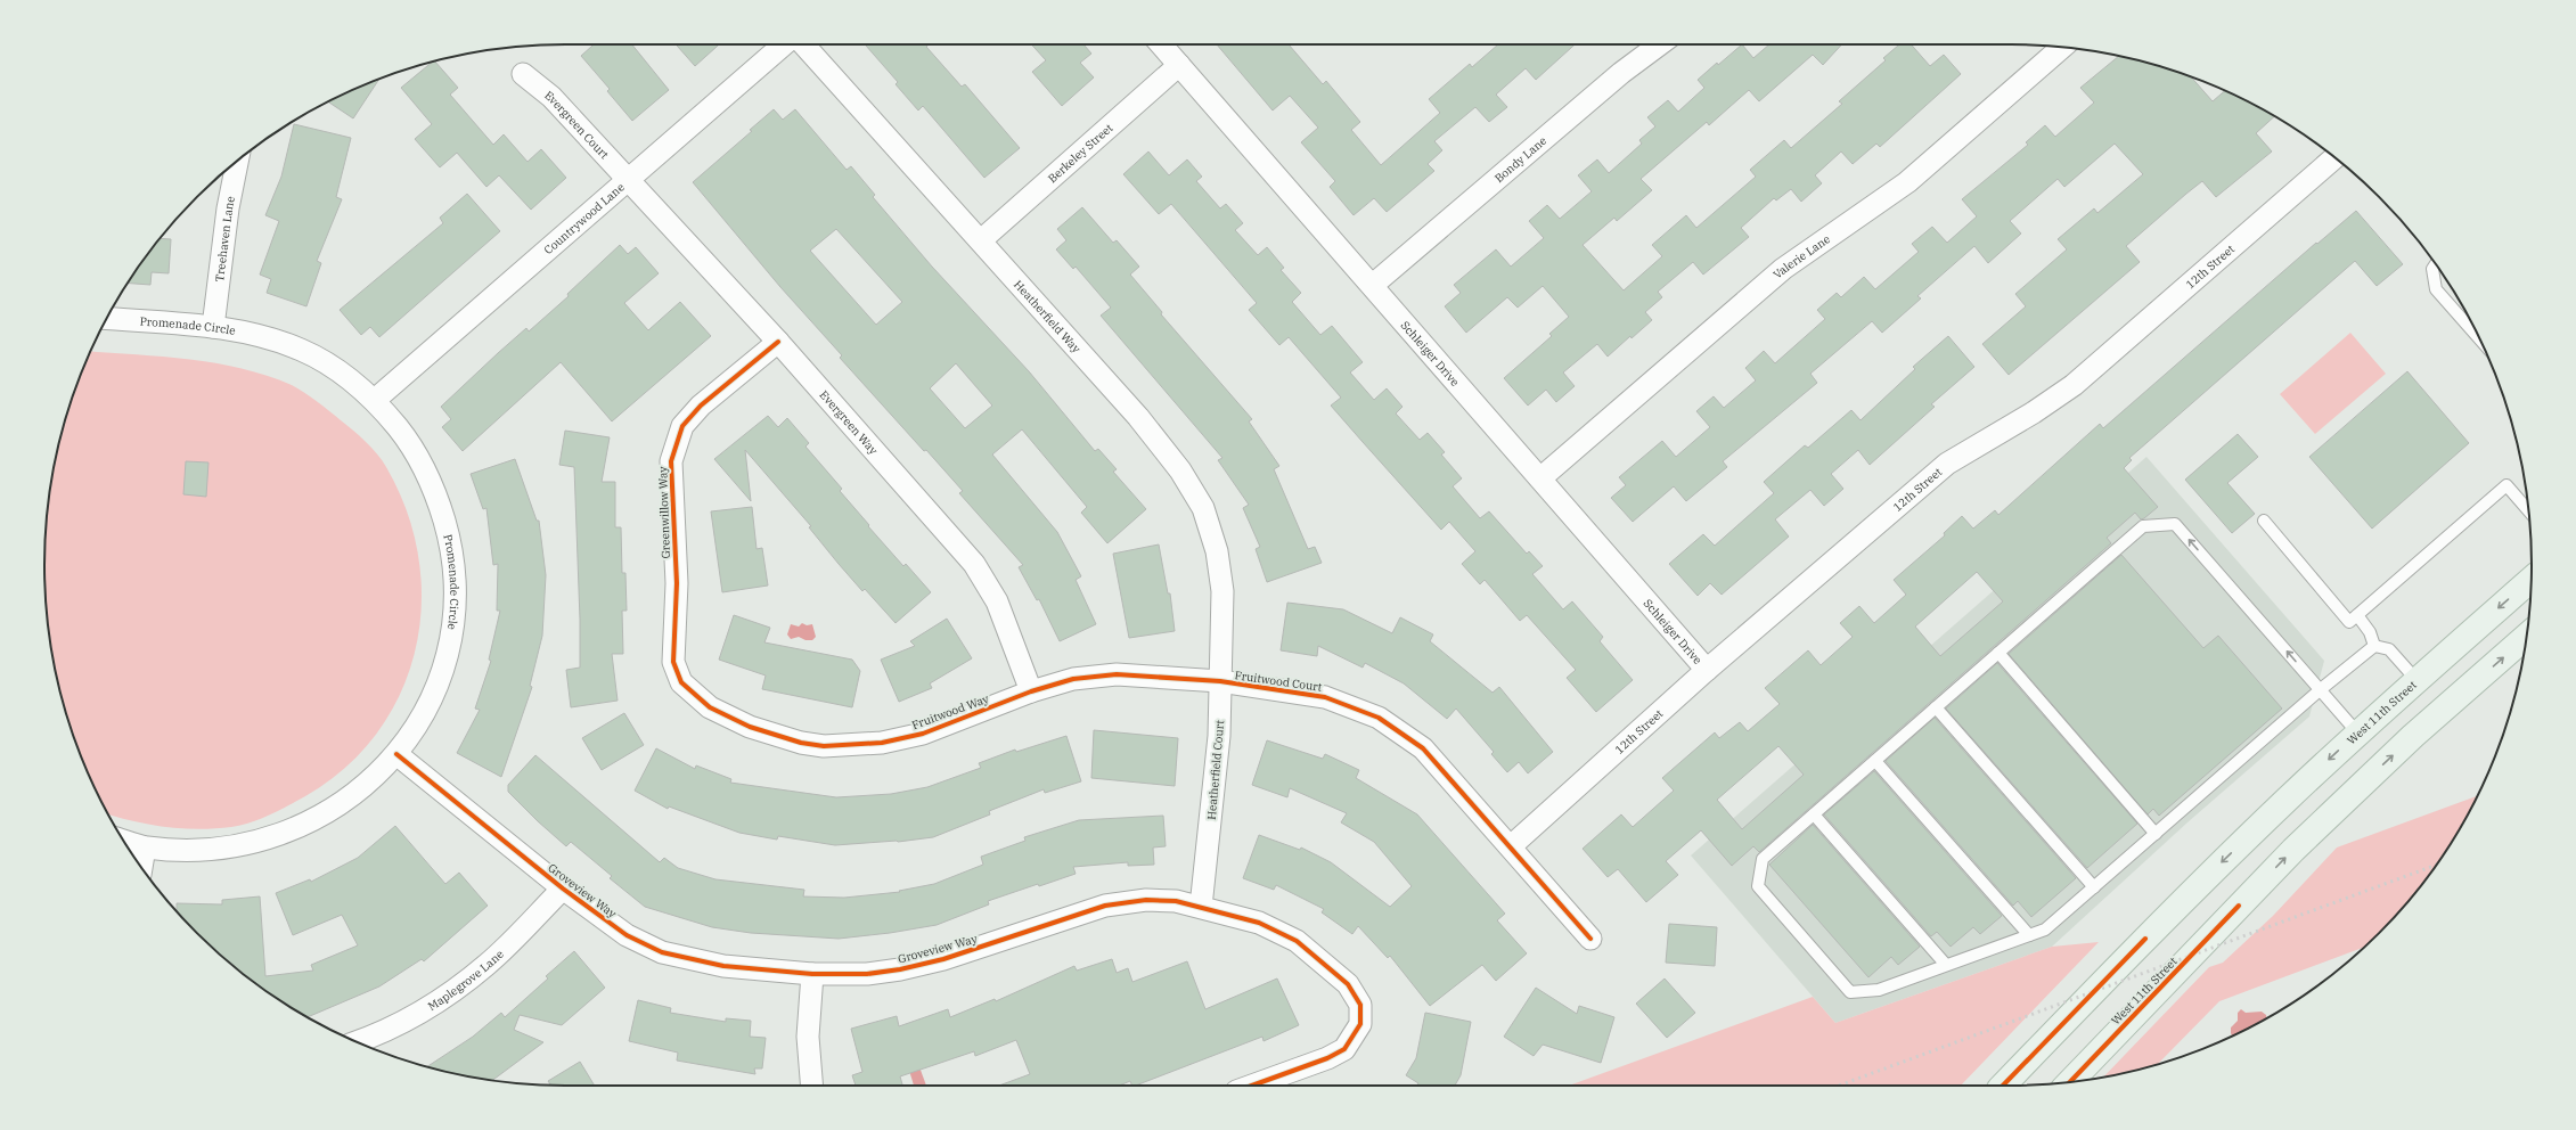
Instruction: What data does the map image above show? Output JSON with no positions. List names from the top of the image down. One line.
{"streets":{"main road":["West 11th Street"],"street":["Evergreen Court","Berkeley Street","Bondy Lane","Countrywood Lane","Treehaven Lane","Valerie Lane","12th Street","Heatherfield Way","Promenade Circle","Schleiger Drive","Evergreen Way","Greenwillow Way","Fruitwood Court","Fruitwood Way","Heatherfield Court","Groveview Way","Maplegrove Lane"]},"crossings":[["Evergreen Court","Countrywood Lane"],["Evergreen Court","Evergreen Way"],["Berkeley Street","Heatherfield Way"],["Berkeley Street","Schleiger Drive"],["Bondy Lane","Schleiger Drive"],["Countrywood Lane","Promenade Circle"],["Countrywood Lane","Evergreen Way"],["Treehaven Lane","Promenade Circle"],["Valerie Lane","Schleiger Drive"],["12th Street","Schleiger Drive"],["12th Street","Fruitwood Court"],["Heatherfield Way","Heatherfield Court"],["Promenade Circle","Groveview Way"],["Evergreen Way","Greenwillow Way"],["Evergreen Way","Fruitwood Court"],["Evergreen Way","Fruitwood Way"],["Greenwillow Way","Fruitwood Way"],["Fruitwood Court","Fruitwood Way"],["Fruitwood Court","Heatherfield Court"],["Heatherfield Court","Groveview Way"],["Groveview Way","Maplegrove Lane"]]}
